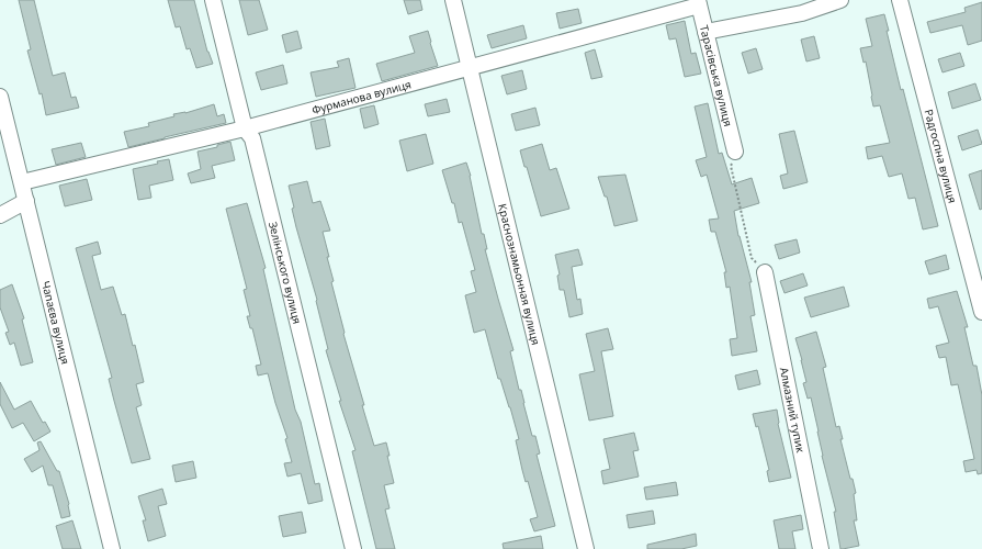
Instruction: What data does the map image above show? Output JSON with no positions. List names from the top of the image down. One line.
{"streets":{"street":["Тарасівська вулиця","Фурманова вулиця","Радгоспна вулиця","Зелінського вулиця","Краснознамьонная вулиця","Чапаєва вулиця","Алмазний тупик"]},"crossings":[["Тарасівська вулиця","Фурманова вулиця"],["Фурманова вулиця","Зелінського вулиця"],["Фурманова вулиця","Краснознамьонная вулиця"],["Фурманова вулиця","Чапаєва вулиця"]]}
